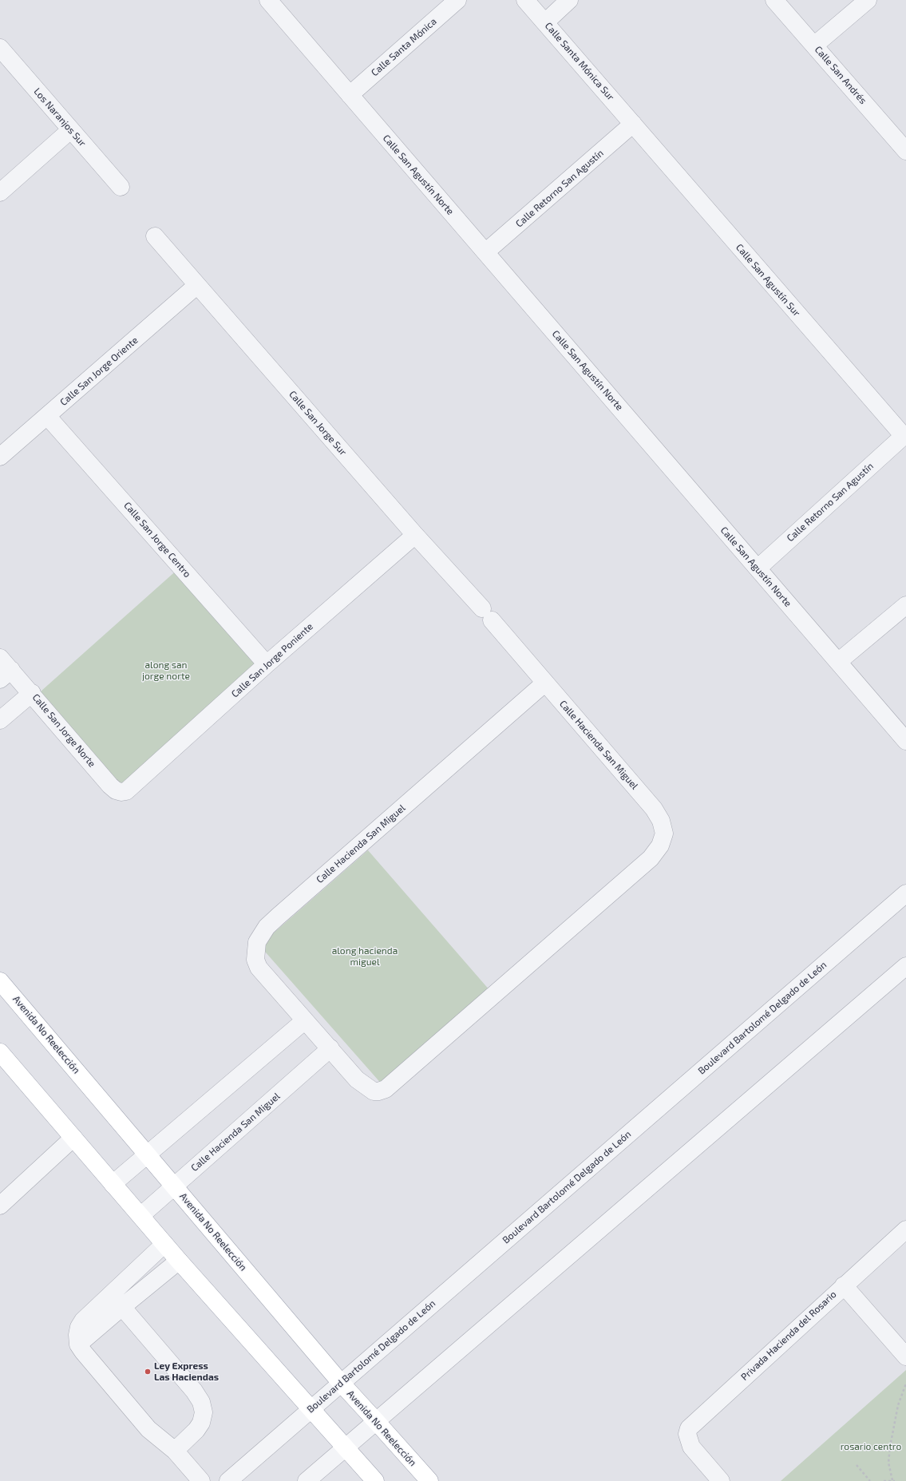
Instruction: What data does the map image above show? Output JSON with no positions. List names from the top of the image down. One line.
{"streets":{"main road":["Avenida No Reelección"],"street":["Calle Santa Mónica","Calle Santa Mónica Sur","Calle San Andrés","Los Naranjos Sur","Calle San Agustín Norte","Calle Retorno San Agustín","Calle San Agustín Sur","Calle San Jorge Oriente","Calle San Jorge Sur","Calle San Jorge Centro","Calle San Jorge Poniente","Calle San Jorge Norte","Calle Hacienda San Miguel","Boulevard Bartolomé Delgado de León","Privada Hacienda del Rosario"]},"crossings":[["Calle Santa Mónica","Calle San Agustín Norte"],["Calle Santa Mónica Sur","Calle Retorno San Agustín"],["Calle Santa Mónica Sur","Calle San Agustín Sur"],["Calle San Agustín Norte","Calle Retorno San Agustín"],["Calle Retorno San Agustín","Calle San Agustín Sur"],["Calle San Jorge Oriente","Calle San Jorge Sur"],["Calle San Jorge Oriente","Calle San Jorge Centro"],["Calle San Jorge Sur","Calle San Jorge Poniente"],["Calle San Jorge Sur","Calle Hacienda San Miguel"],["Calle San Jorge Centro","Calle San Jorge Poniente"],["Calle San Jorge Poniente","Calle San Jorge Norte"],["Calle Hacienda San Miguel","Avenida No Reelección"],["Boulevard Bartolomé Delgado de León","Avenida No Reelección"]],"parks":["along san jorge norte","along hacienda miguel","rosario centro"],"places":["Ley Express Las Haciendas"]}
